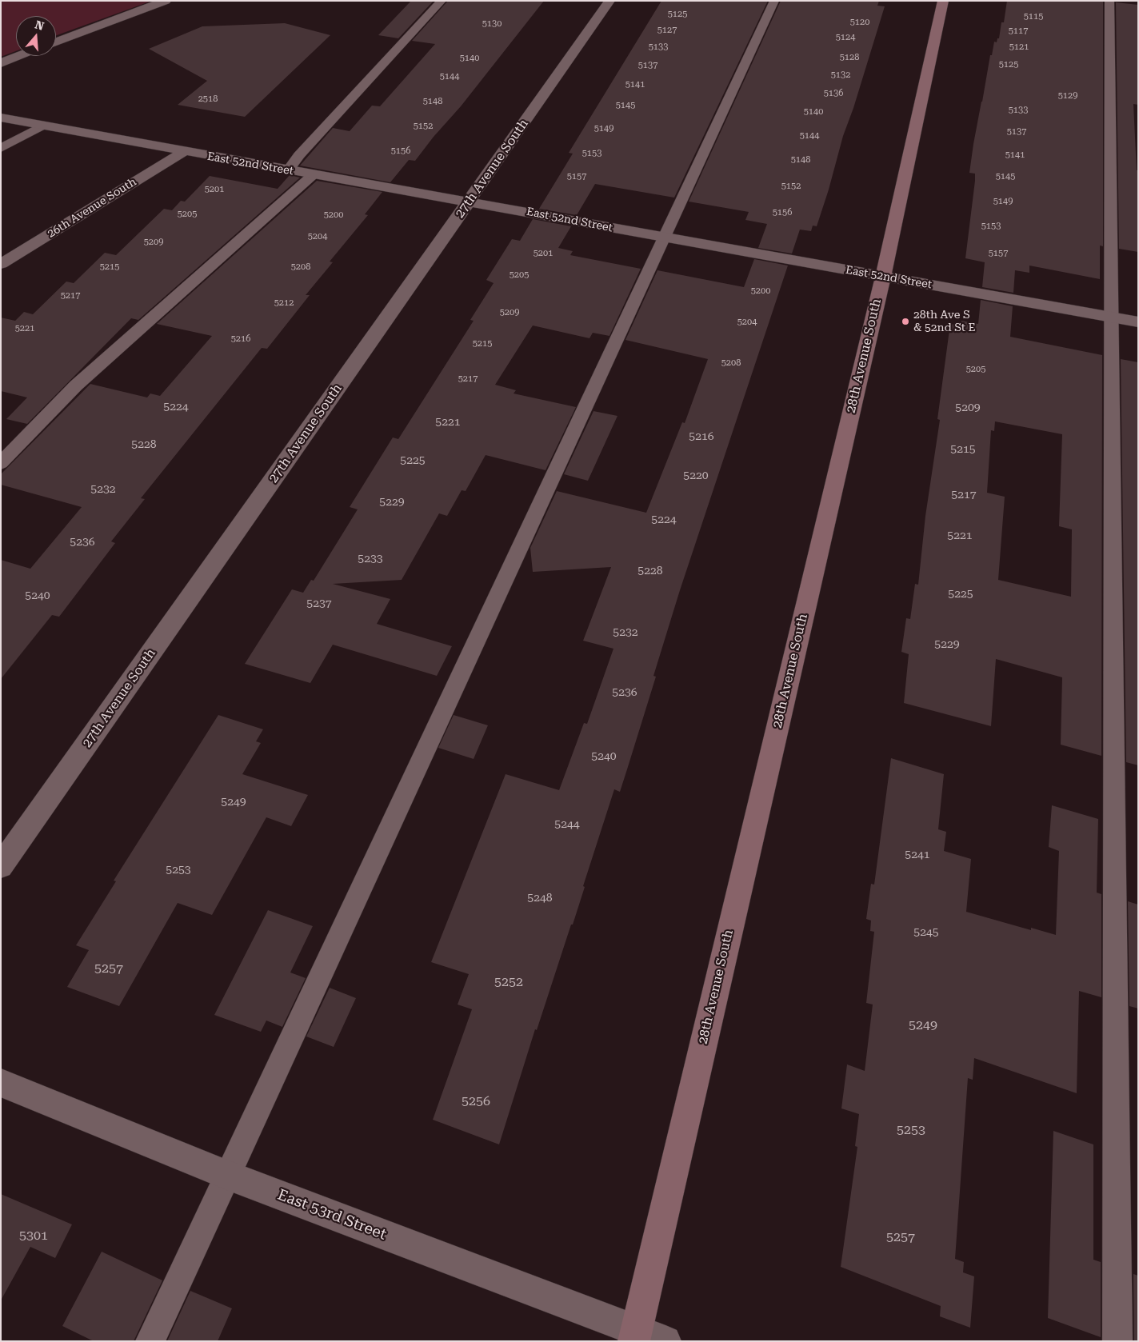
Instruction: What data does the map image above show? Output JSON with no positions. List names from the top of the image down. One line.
{"streets":{"street":["East 52nd Street","27th Avenue South","26th Avenue South","28th Avenue South","East 53rd Street"]},"crossings":[["East 52nd Street","27th Avenue South"],["East 52nd Street","26th Avenue South"],["East 52nd Street","28th Avenue South"],["28th Avenue South","East 53rd Street"]],"places":["28th Ave S & 52nd St E"],"house_numbers":["5125","5115","5120","5130","5127","5117","5124","5133","5121","5128","5140","5125","5137","5132","5144","5141","5136","5129","2518","5148","5145","5133","5140","5152","5149","5137","5144","5156","5153","5141","5148","5157","5145","5152","5201","5149","5156","5205","5200","5153","5204","5209","5201","5157","5215","5208","5205","5200","5217","5212","5209","5204","5221","5216","5215","5208","5205","5217","5224","5209","5221","5216","5228","5215","5225","5220","5232","5217","5229","5224","5221","5236","5233","5228","5225","5240","5237","5232","5229","5236","5240","5249","5244","5241","5253","5248","5245","5257","5252","5249","5256","5253","5301","5257"],"north":"top"}
